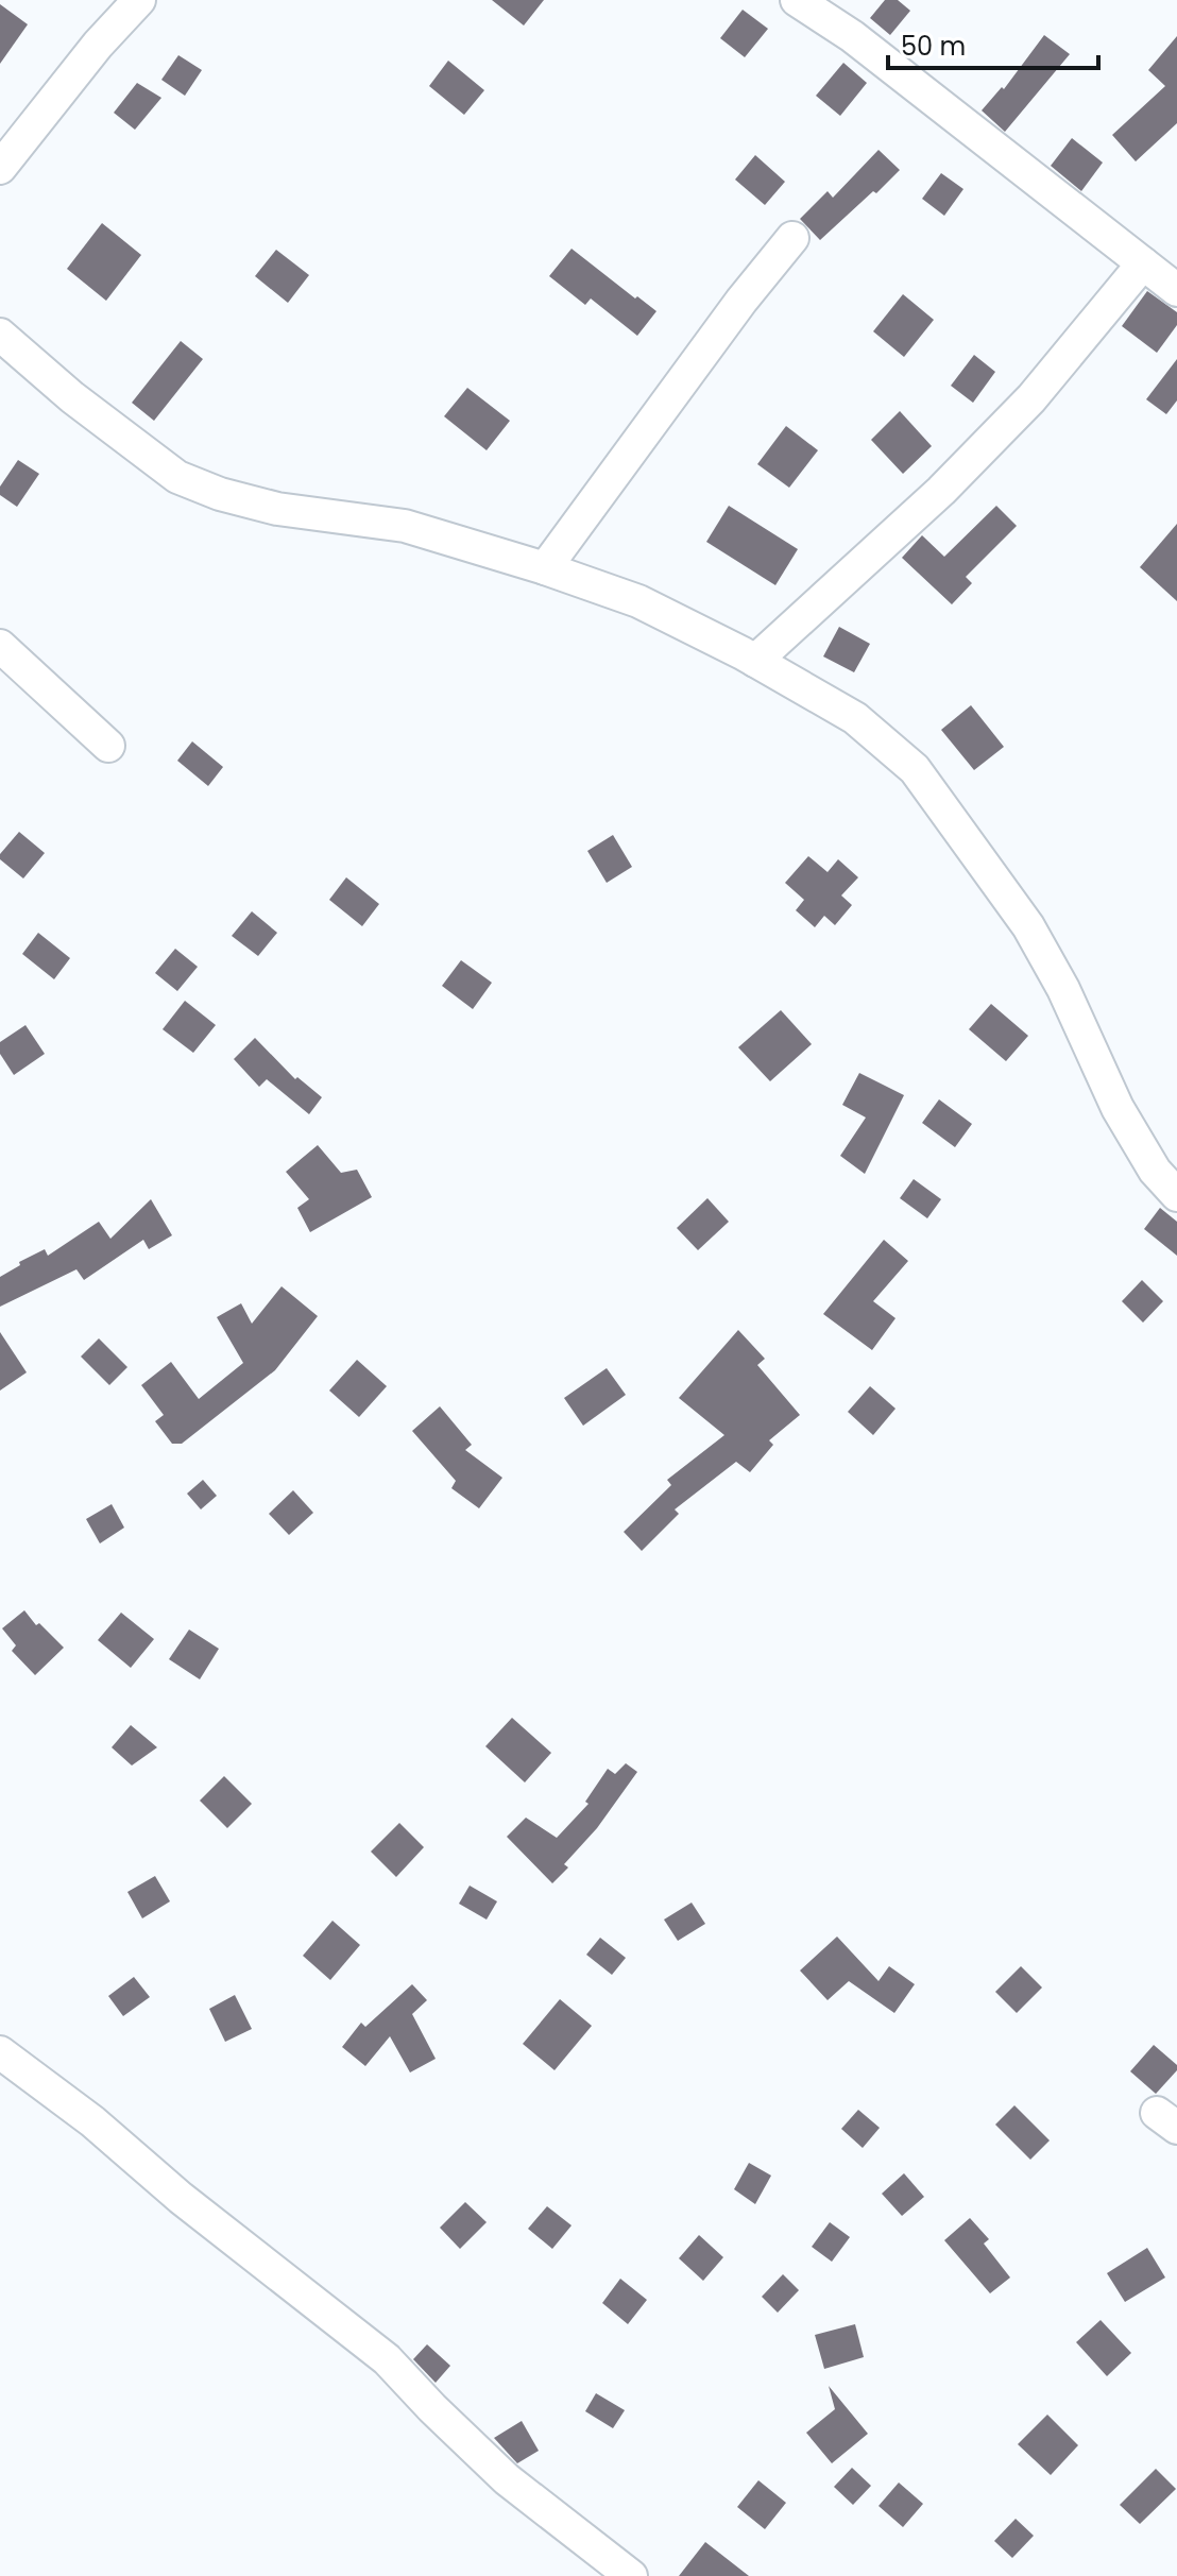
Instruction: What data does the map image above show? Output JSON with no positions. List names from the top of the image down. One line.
{"scale_bar":"50 m"}
